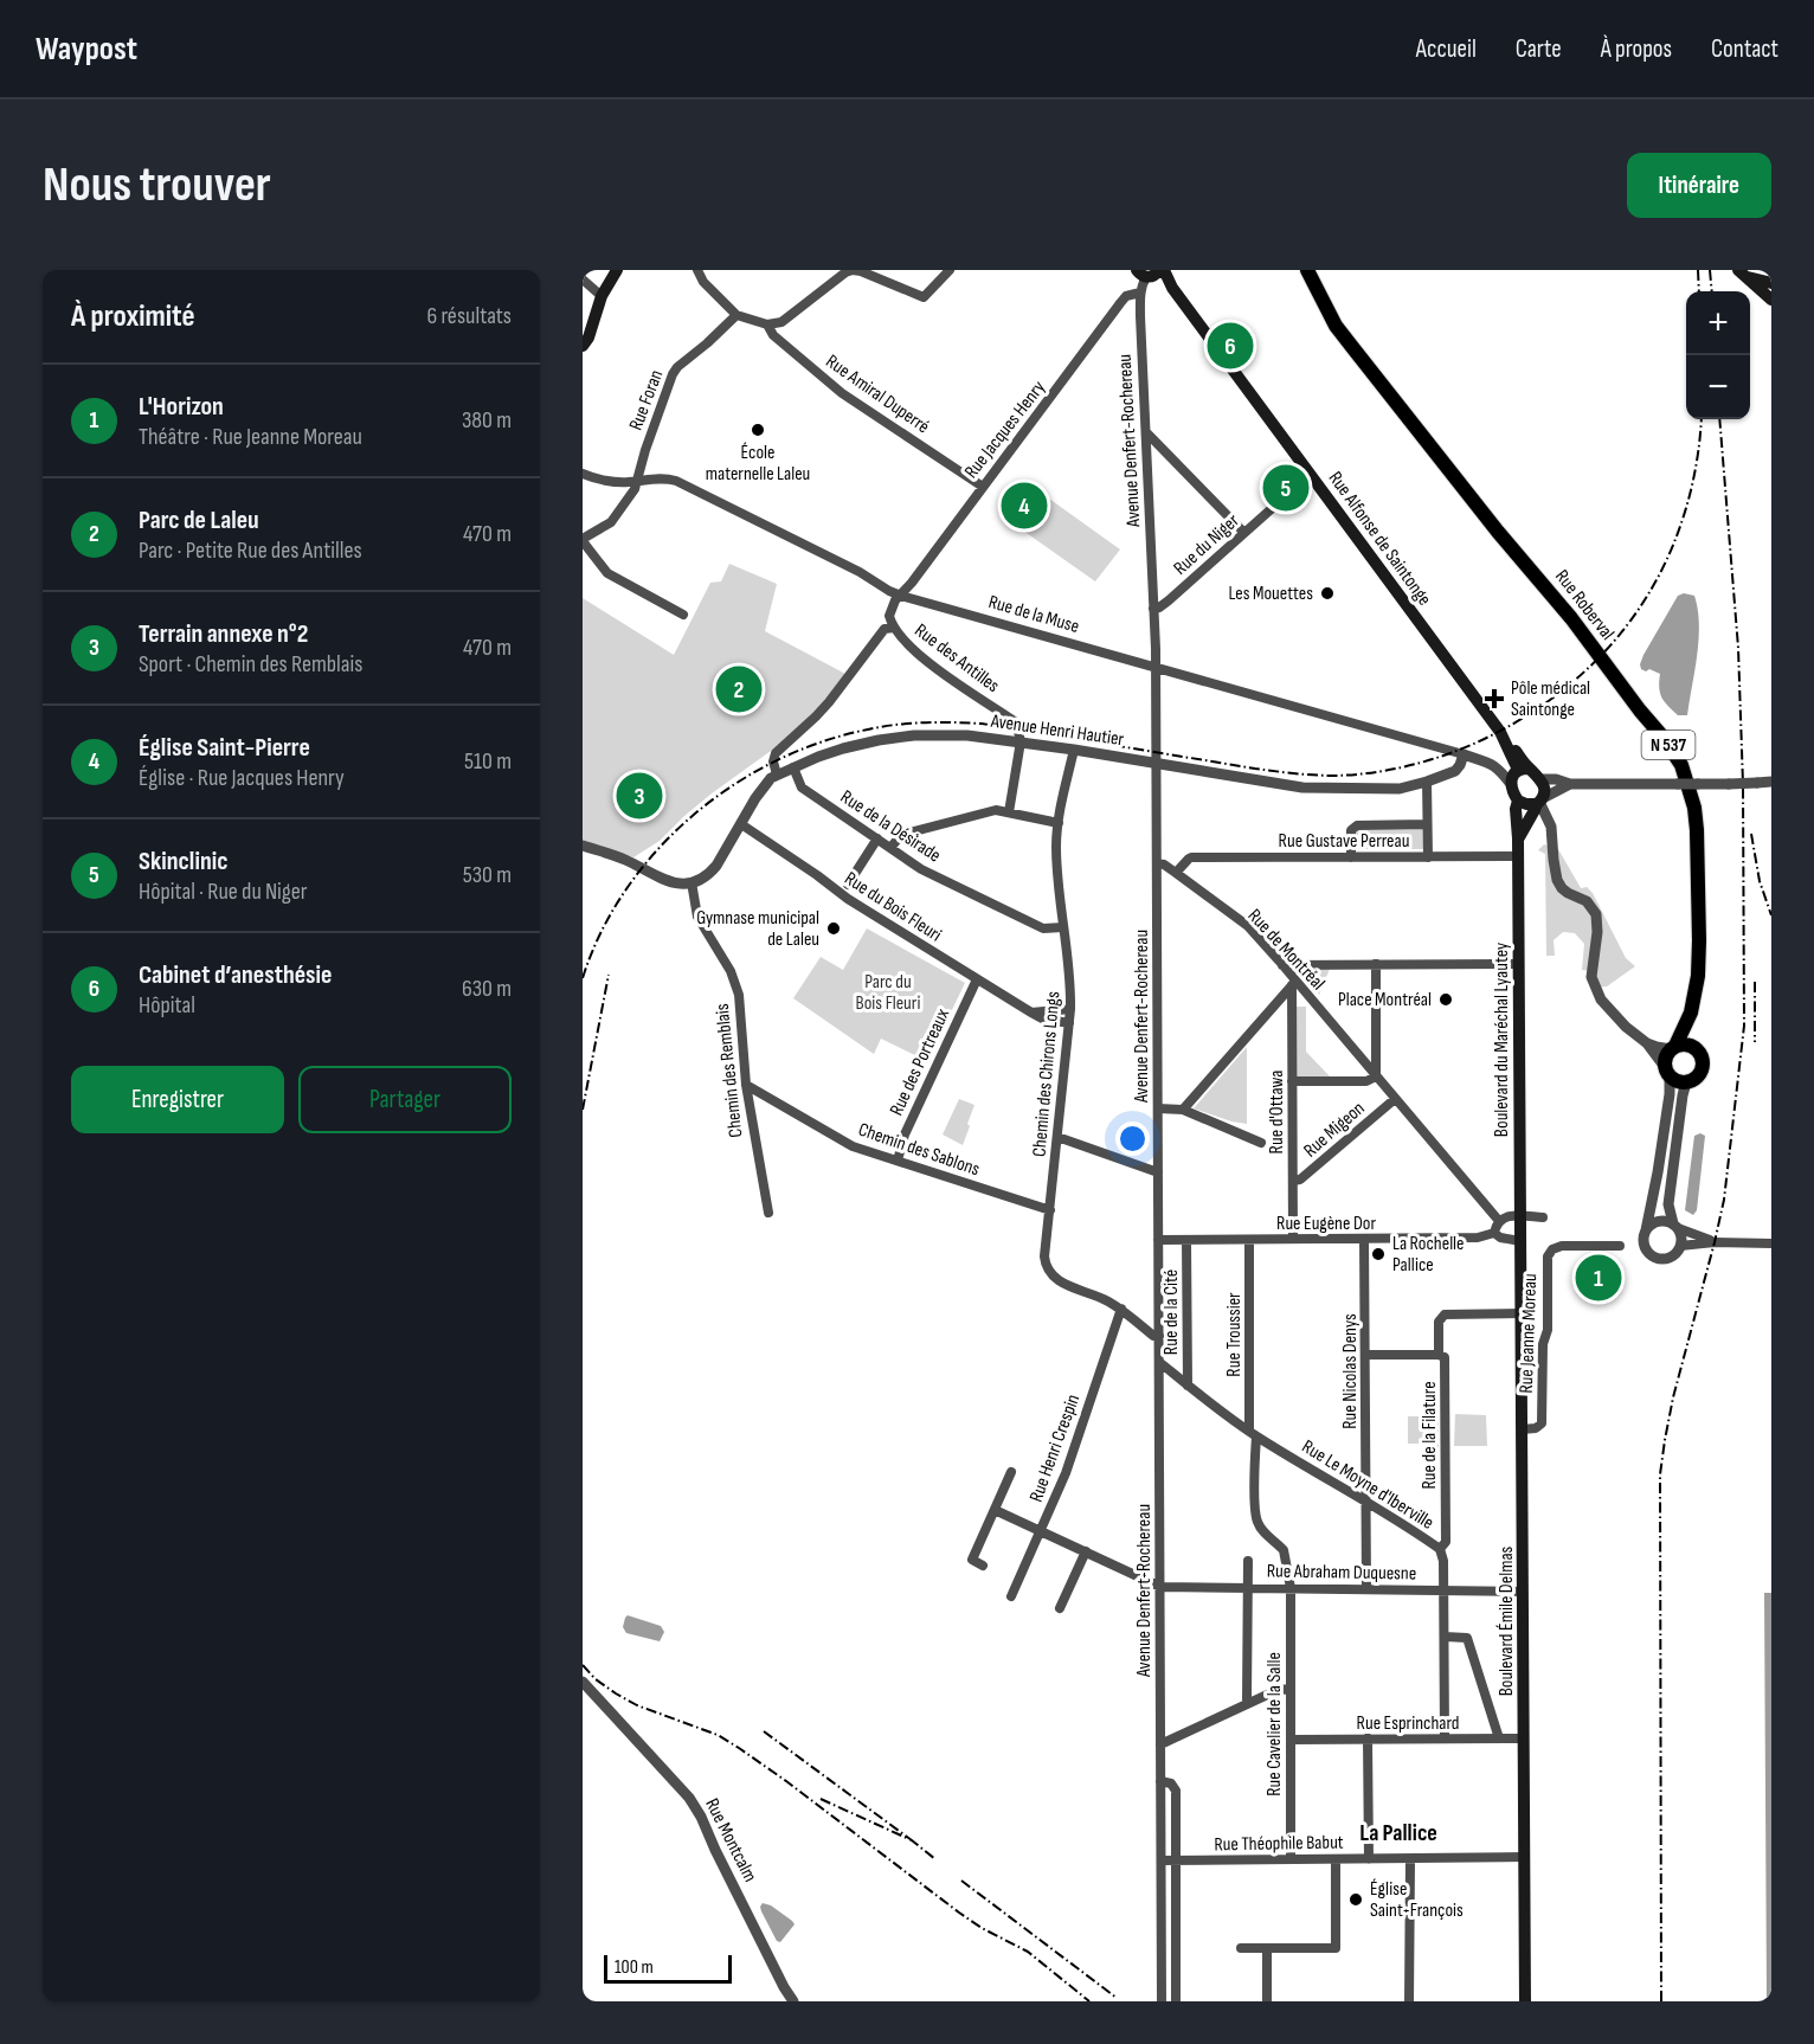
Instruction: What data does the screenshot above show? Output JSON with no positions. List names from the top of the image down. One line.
{"streets":{"main road":["Rue Alfonse de Saintonge","Rue Roberval","N 537","Boulevard du Maréchal Lyautey","Boulevard Émile Delmas"],"street":["Rue Amiral Duperré","Rue Foran","Rue Jacques Henry","Avenue Denfert-Rochereau","Rue du Niger","Rue de la Muse","Rue des Antilles","Avenue Henri Hautier","Rue de la Désirade","Rue Gustave Perreau","Rue du Bois Fleuri","Rue de Montréal","Rue des Portreaux","Chemin des Remblais","Chemin des Chirons Longs","Rue d'Ottawa","Rue Migeon","Chemin des Sablons","Rue Eugène Dor","Rue de la Cité","Rue Jeanne Moreau","Rue Troussier","Rue Nicolas Denys","Rue de la Filature","Rue Henri Crespin","Rue Le Moyne d'Iberville","Rue Abraham Duquesne","Rue Esprinchard","Rue Cavelier de la Salle","Rue Montcalm","Rue Théophile Babut"]},"crossings":[["Rue Amiral Duperré","Rue Jacques Henry"],["Rue Foran","Rue de la Muse"],["Rue Jacques Henry","Avenue Denfert-Rochereau"],["Rue Jacques Henry","Rue de la Muse"],["Rue Jacques Henry","Rue des Antilles"],["Avenue Denfert-Rochereau","Rue Alfonse de Saintonge"],["Avenue Denfert-Rochereau","Rue du Niger"],["Avenue Denfert-Rochereau","Rue de la Muse"],["Avenue Denfert-Rochereau","Avenue Henri Hautier"],["Avenue Denfert-Rochereau","Rue de Montréal"],["Avenue Denfert-Rochereau","Chemin des Chirons Longs"],["Avenue Denfert-Rochereau","Rue Eugène Dor"],["Avenue Denfert-Rochereau","Rue Le Moyne d'Iberville"],["Avenue Denfert-Rochereau","Rue Abraham Duquesne"],["Avenue Denfert-Rochereau","Rue Théophile Babut"],["Rue Alfonse de Saintonge","Rue du Niger"],["Rue Alfonse de Saintonge","Rue de la Muse"],["Rue Alfonse de Saintonge","Boulevard du Maréchal Lyautey"],["Rue de la Muse","Rue des Antilles"],["Rue de la Muse","Avenue Henri Hautier"],["Rue de la Muse","Boulevard du Maréchal Lyautey"],["Rue des Antilles","Avenue Henri Hautier"],["Avenue Henri Hautier","Rue de la Désirade"],["Avenue Henri Hautier","Rue du Bois Fleuri"],["Avenue Henri Hautier","Chemin des Remblais"],["Avenue Henri Hautier","Chemin des Chirons Longs"],["Rue de la Désirade","Chemin des Chirons Longs"],["Rue Gustave Perreau","Rue de Montréal"],["Rue Gustave Perreau","Boulevard du Maréchal Lyautey"],["Rue du Bois Fleuri","Rue des Portreaux"],["Rue du Bois Fleuri","Chemin des Chirons Longs"],["Rue de Montréal","Rue d'Ottawa"],["Rue de Montréal","Rue Migeon"],["Boulevard du Maréchal Lyautey","Boulevard Émile Delmas"],["Rue des Portreaux","Chemin des Sablons"],["Chemin des Remblais","Chemin des Sablons"],["Chemin des Chirons Longs","Chemin des Sablons"],["Chemin des Chirons Longs","Rue Henri Crespin"],["Rue d'Ottawa","Rue Migeon"],["Rue d'Ottawa","Rue Eugène Dor"],["Rue Eugène Dor","Rue de la Cité"],["Rue Eugène Dor","Rue Troussier"],["Rue Eugène Dor","Rue Nicolas Denys"],["Rue de la Cité","Rue Le Moyne d'Iberville"],["Rue Jeanne Moreau","Boulevard Émile Delmas"],["Rue Troussier","Rue Le Moyne d'Iberville"],["Rue Troussier","Rue Abraham Duquesne"],["Rue Troussier","Rue Cavelier de la Salle"],["Rue Nicolas Denys","Rue de la Filature"],["Rue Nicolas Denys","Rue Le Moyne d'Iberville"],["Rue Nicolas Denys","Rue Abraham Duquesne"],["Rue de la Filature","Rue Le Moyne d'Iberville"],["Rue Le Moyne d'Iberville","Rue Abraham Duquesne"],["Rue Le Moyne d'Iberville","Rue Esprinchard"],["Rue Abraham Duquesne","Boulevard Émile Delmas"],["Rue Abraham Duquesne","Rue Cavelier de la Salle"],["Boulevard Émile Delmas","Rue Esprinchard"],["Boulevard Émile Delmas","Rue Théophile Babut"],["Rue Esprinchard","Rue Cavelier de la Salle"],["Rue Cavelier de la Salle","Rue Théophile Babut"]],"districts":["La Pallice"],"parks":["Parc du Bois Fleuri"],"places":{"other":["École maternelle Laleu","Les Mouettes","Gymnase municipal de Laleu","Place Montréal","La Rochelle Pallice","Église Saint-François"],"health":["Pôle médical Saintonge"]},"scale_bar":"100 m","page":{"header":"Waypost","nav":["Accueil","Carte","À propos","Contact"],"buttons":["Itinéraire",["Enregistrer","Partager"]],"title":"Nous trouver","heading":["À proximité","6 résultats"],"map_buttons":["+","−"],"pins":["6","5","4","2","3","1"],"list":[{"mark":"1","name":"L'Horizon","note":"Théâtre · Rue Jeanne Moreau","value":"380 m"},{"mark":"2","name":"Parc de Laleu","note":"Parc · Petite Rue des Antilles","value":"470 m"},{"mark":"3","name":"Terrain annexe n°2","note":"Sport · Chemin des Remblais","value":"470 m"},{"mark":"4","name":"Église Saint-Pierre","note":"Église · Rue Jacques Henry","value":"510 m"},{"mark":"5","name":"Skinclinic","note":"Hôpital · Rue du Niger","value":"530 m"},{"mark":"6","name":"Cabinet d’anesthésie","note":"Hôpital","value":"630 m"}],"scale":"100 m"}}
